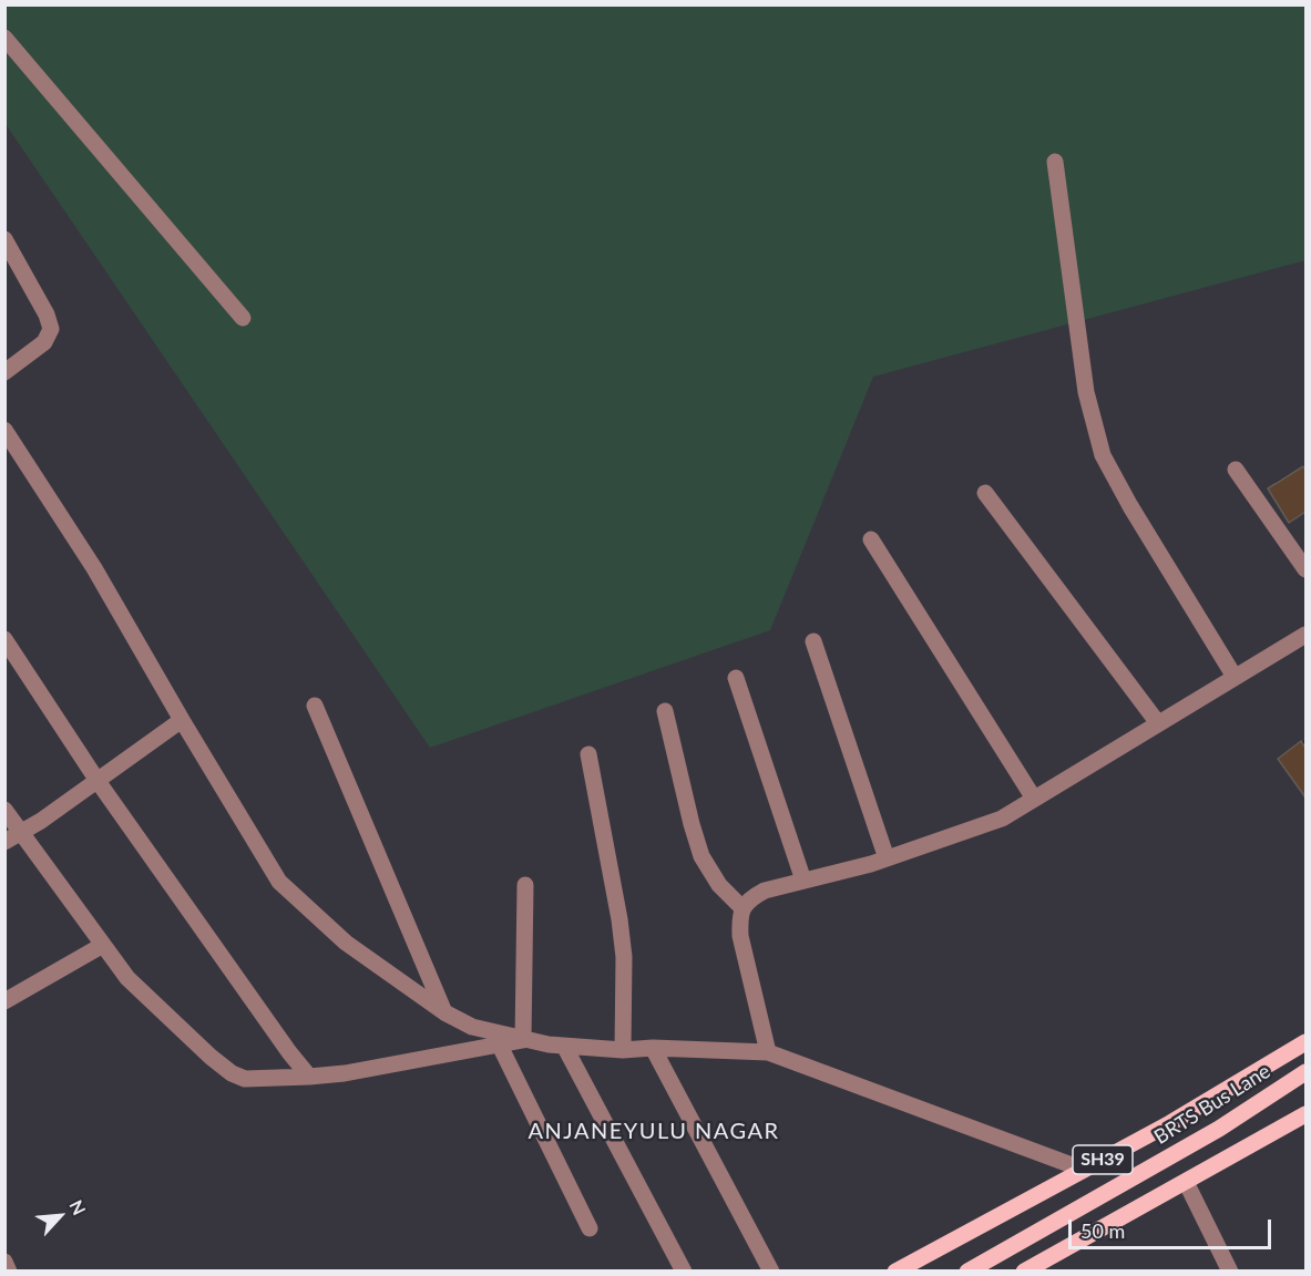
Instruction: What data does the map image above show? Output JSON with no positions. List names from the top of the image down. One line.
{"streets":{"main road":["BRTS Bus Lane","SH39"]},"districts":["ANJANEYULU NAGAR"],"scale_bar":"50 m","north":"top right"}
